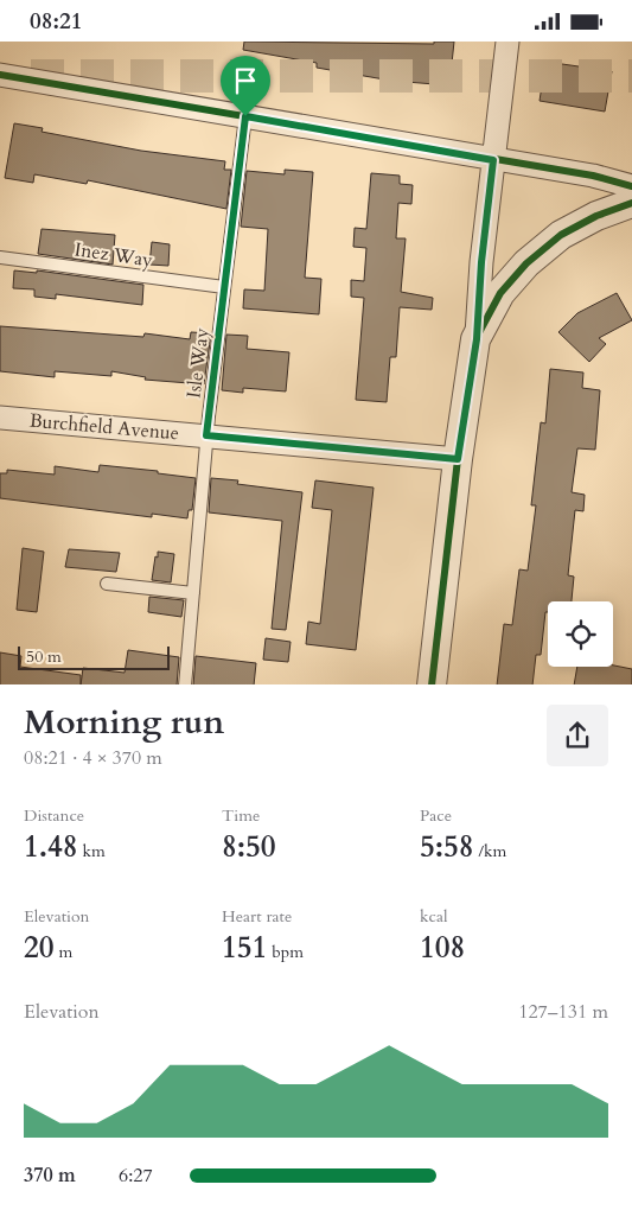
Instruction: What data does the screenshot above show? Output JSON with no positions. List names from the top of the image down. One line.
{"streets":{"street":["Burchfield Avenue"],"lane":["Inez Way","Isle Way"]},"crossings":[["Inez Way","Isle Way"],["Isle Way","Burchfield Avenue"]],"scale_bar":"50 m","page":{"status":"08:21","scale":"50 m","heading":["Morning run","08:21 · 4 × 370 m"],"stats":[["Distance","1.48 km"],["Time","8:50"],["Pace","5:58 /km"],["Elevation","20 m"],["Heart rate","151 bpm"],["kcal","108"]],"chart":["Elevation","127–131 m"],"list":[{"name":"370 m","note":"6:27"}]}}
